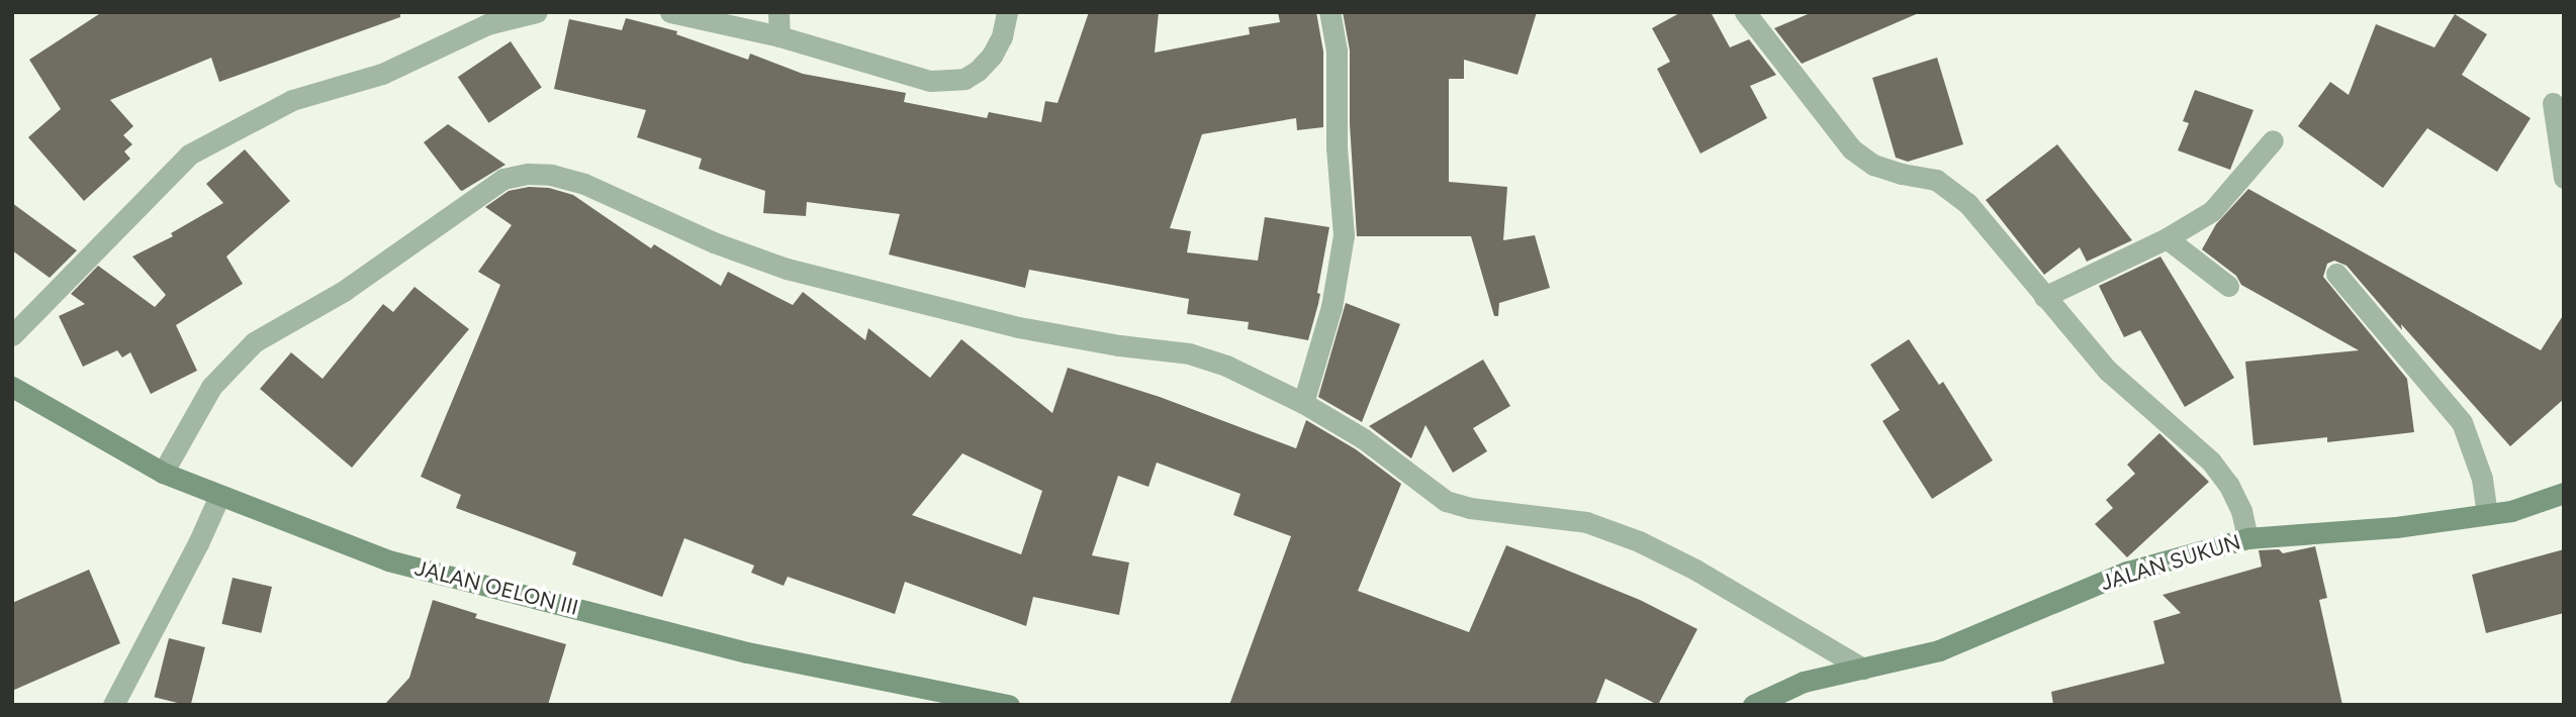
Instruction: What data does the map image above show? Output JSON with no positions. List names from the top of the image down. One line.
{"streets":{"street":["JALAN SUKUN","JALAN OELON III"]}}
